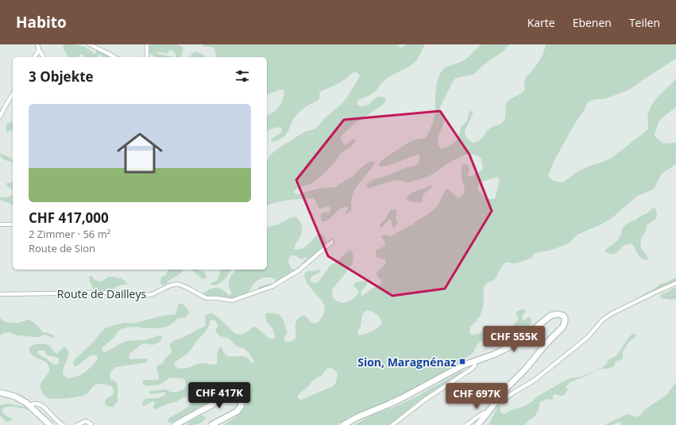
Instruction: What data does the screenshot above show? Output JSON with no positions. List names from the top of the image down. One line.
{"streets":{"street":["Route de Dailleys"]},"places":{"transit":["Sion, Maragnénaz"]},"page":{"header":"Habito","nav":["Karte","Ebenen","Teilen"],"heading":"3 Objekte","list":[{"name":"CHF 417,000","note":"2 Zimmer · 56 m² · Route de Sion"}],"price":["CHF 555K","CHF 417K","CHF 697K"]}}
